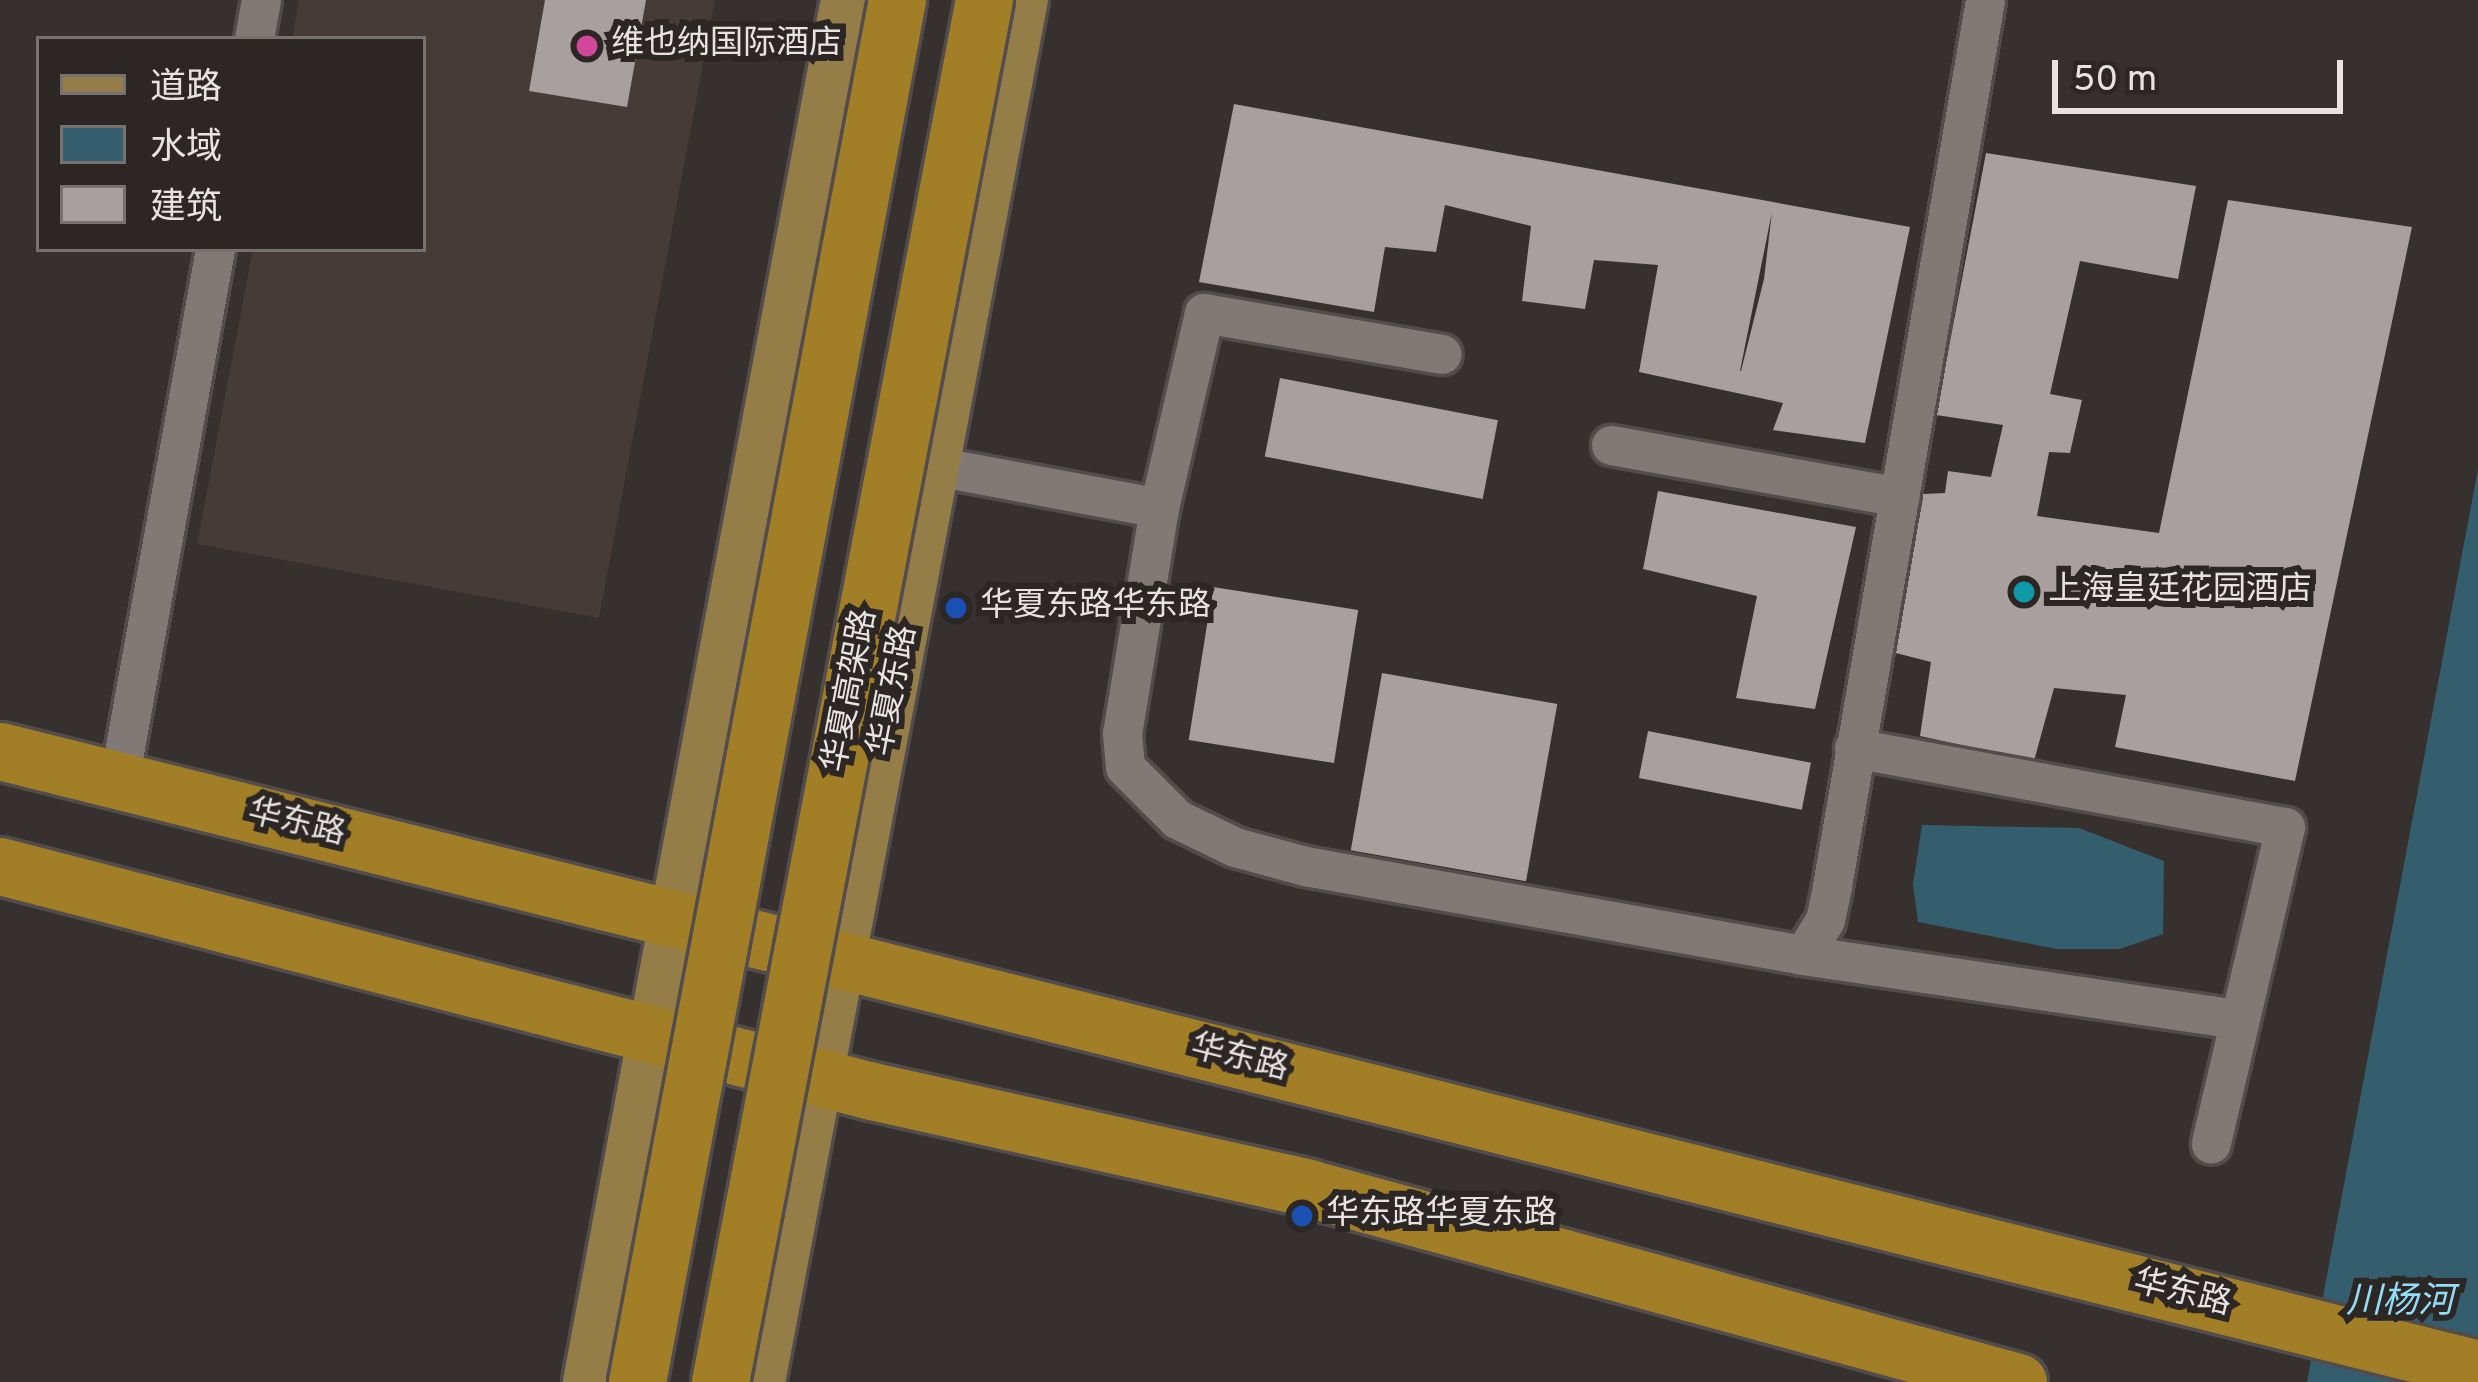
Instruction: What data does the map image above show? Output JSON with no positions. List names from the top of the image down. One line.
{"streets":{"highway":["华夏高架路","华东路"],"main road":["华夏东路"]},"crossings":[["华夏东路","华东路"]],"water":["川杨河"],"places":["维也纳国际酒店","上海皇廷花园酒店","华夏东路华东路","华东路华夏东路"],"legend":["道路","水域","建筑"],"scale_bar":"50 m"}
